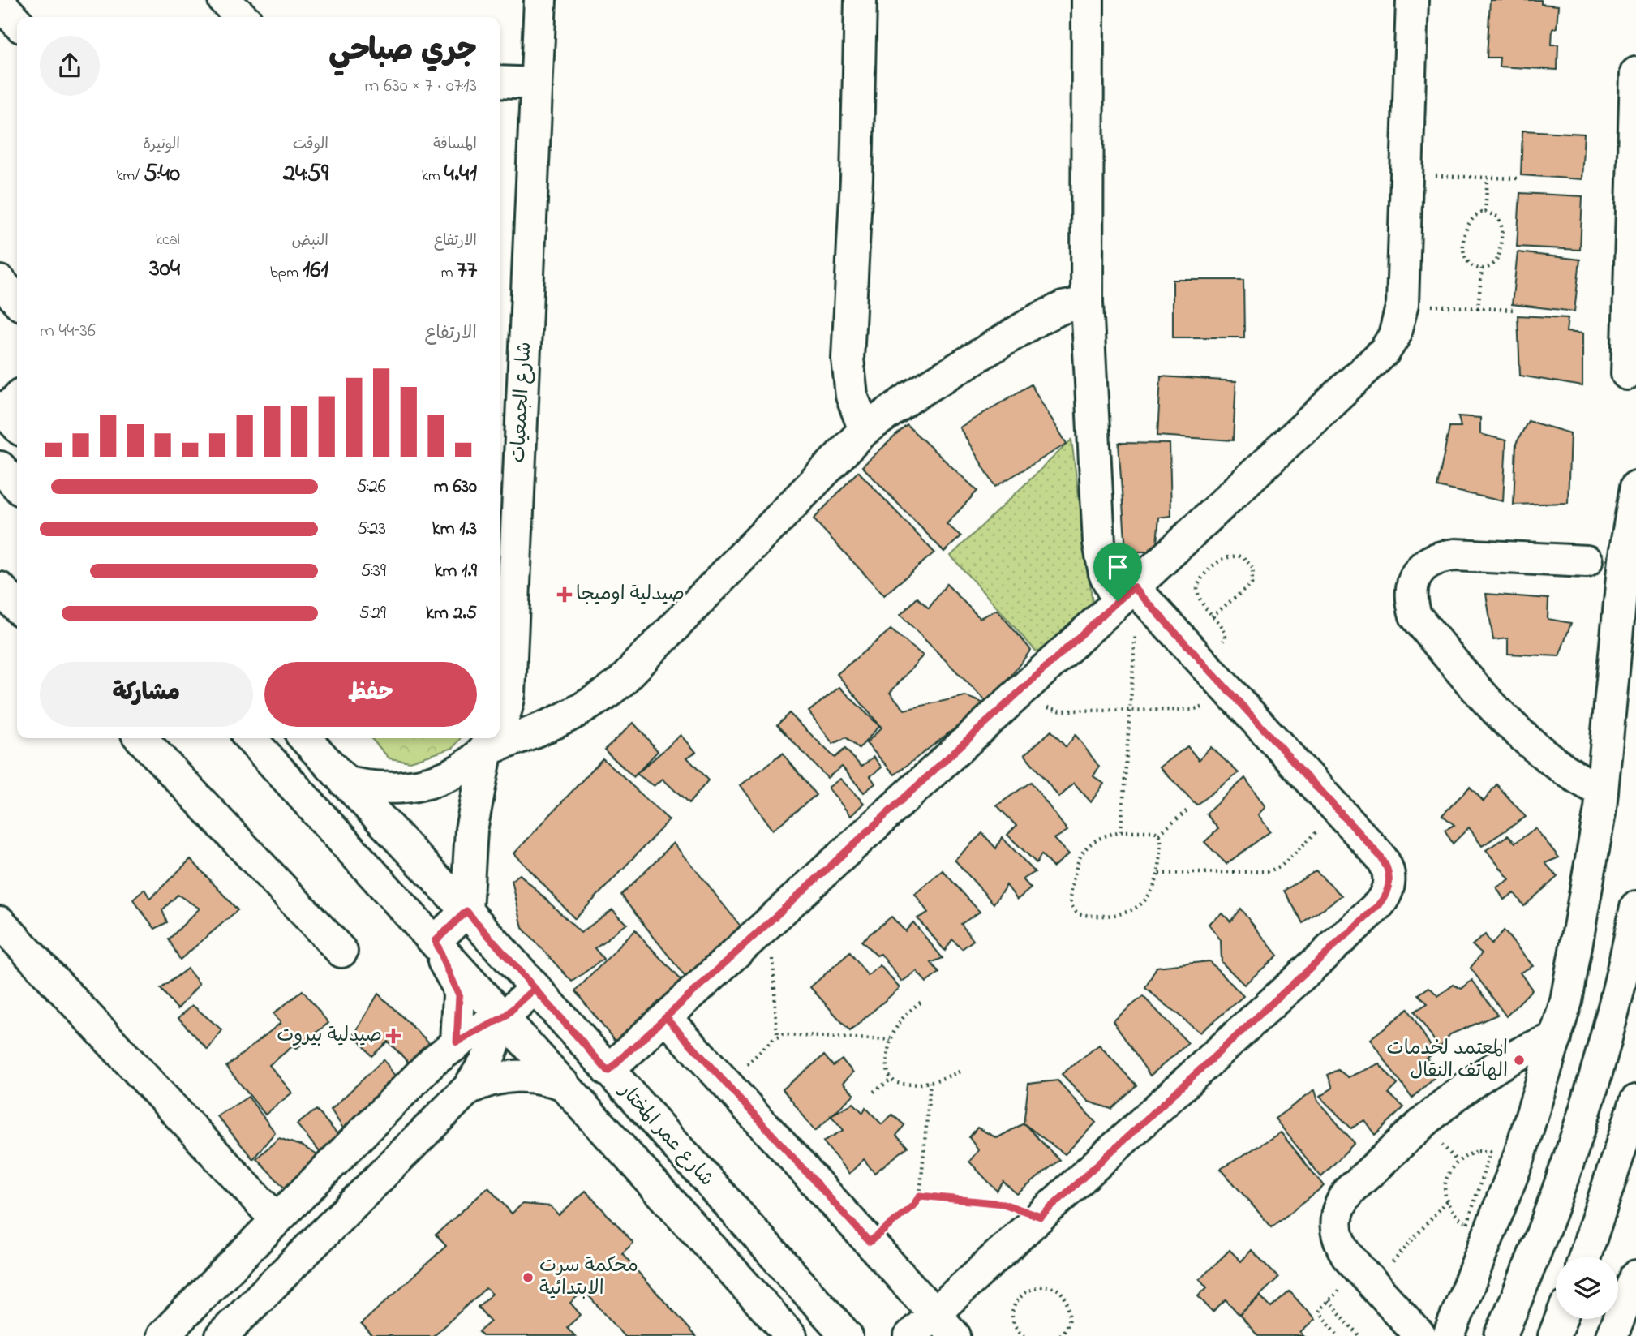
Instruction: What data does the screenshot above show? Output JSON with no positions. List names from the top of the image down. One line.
{"streets":{"main road":["شارع الجمعيات","شارع عمر المختار"]},"crossings":[["شارع الجمعيات","شارع عمر المختار"]],"places":{"health":["صيدلية اوميجا","صيدلية بيروت"],"other":["المعتمد لخدمات الهاتف النقال","محكمة سرت الابتدائية"]},"page":{"heading":["جري صباحي","07:13 · 7 × 630 m"],"stats":[["المسافة","4.41 km"],["الوقت","24:59"],["الوتيرة","5:40 /km"],["الارتفاع","77 m"],["النبض","161 bpm"],["kcal","304"]],"chart":["الارتفاع","36–44 m"],"list":[{"name":"630 m","note":"5:26"},{"name":"1.3 km","note":"5:23"},{"name":"1.9 km","note":"5:39"},{"name":"2.5 km","note":"5:29"}],"buttons":["حفظ","مشاركة"]}}
